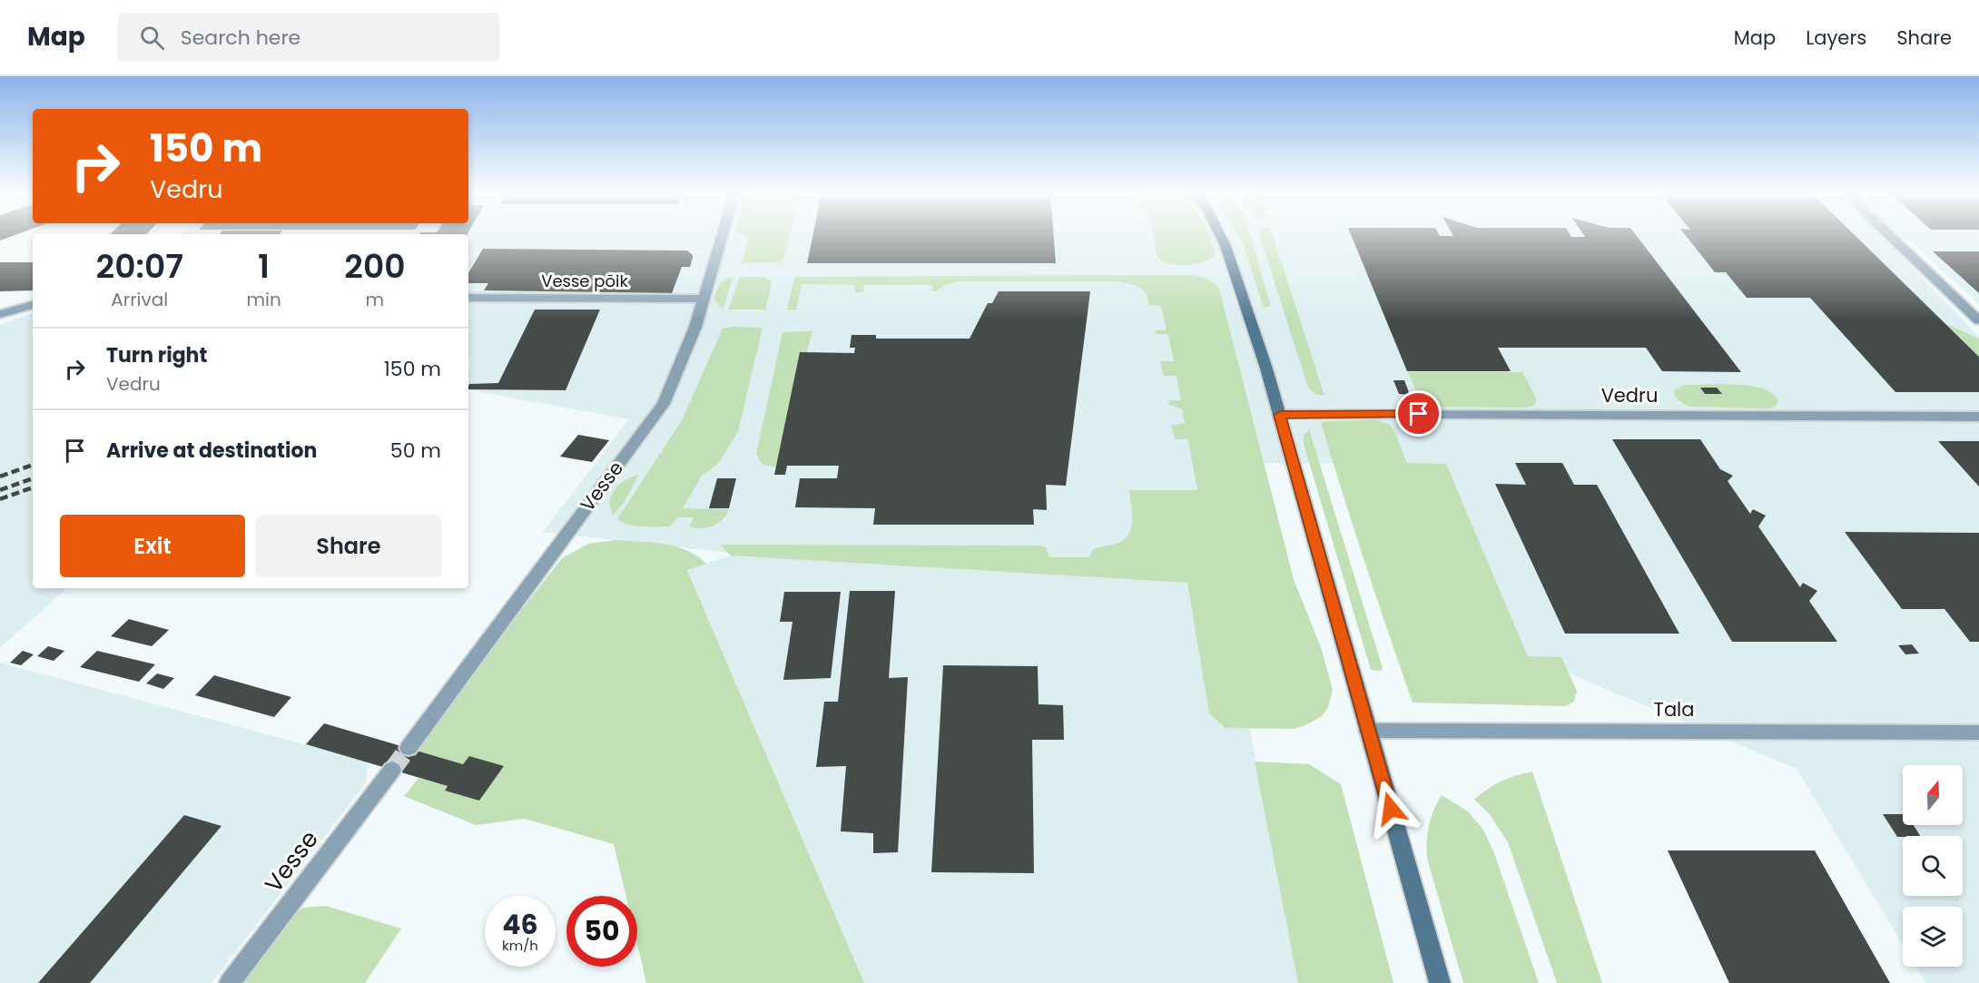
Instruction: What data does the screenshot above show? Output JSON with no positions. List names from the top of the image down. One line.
{"streets":{"street":["Vesse põik","Vedru","Vesse","Tala"]},"crossings":[["Vesse põik","Vesse"]],"north":"top","page":{"header":"Map","search":"Search here","nav":["Map","Layers","Share"],"turn":["150 m","Vedru"],"eta":["20:07","Arrival","1","min","200","m"],"list":[{"name":"Turn right","note":"Vedru","value":"150 m"},{"name":"Arrive at destination","value":"50 m"}],"buttons":["Exit","Share"],"speed":"46 km/h","limit":"50"}}
